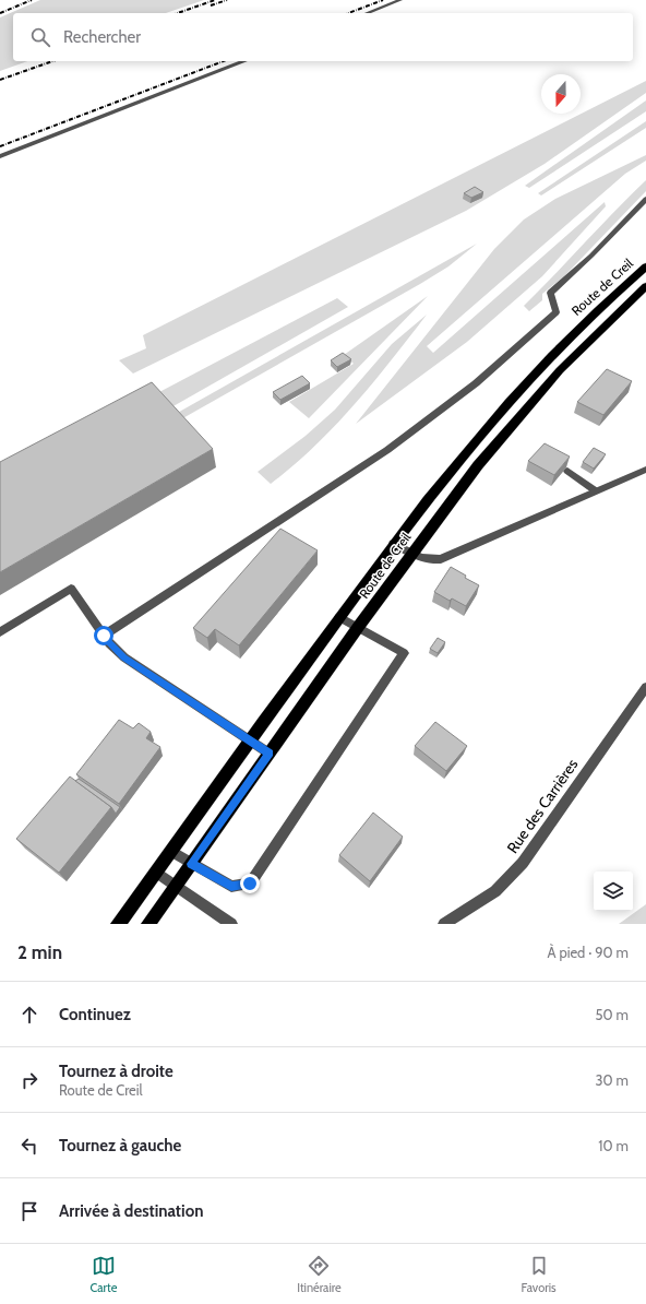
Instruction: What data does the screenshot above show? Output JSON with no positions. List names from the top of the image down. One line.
{"streets":{"main road":["Route de Creil"],"street":["Rue des Carrières"]},"north":"bottom","page":{"search":"Rechercher","heading":["2 min","À pied · 90 m"],"list":[["Continuez","50 m"],["Tournez à droite","Route de Creil","30 m"],["Tournez à gauche","10 m"],"Arrivée à destination"],"nav":["Carte","Itinéraire","Favoris"]}}
